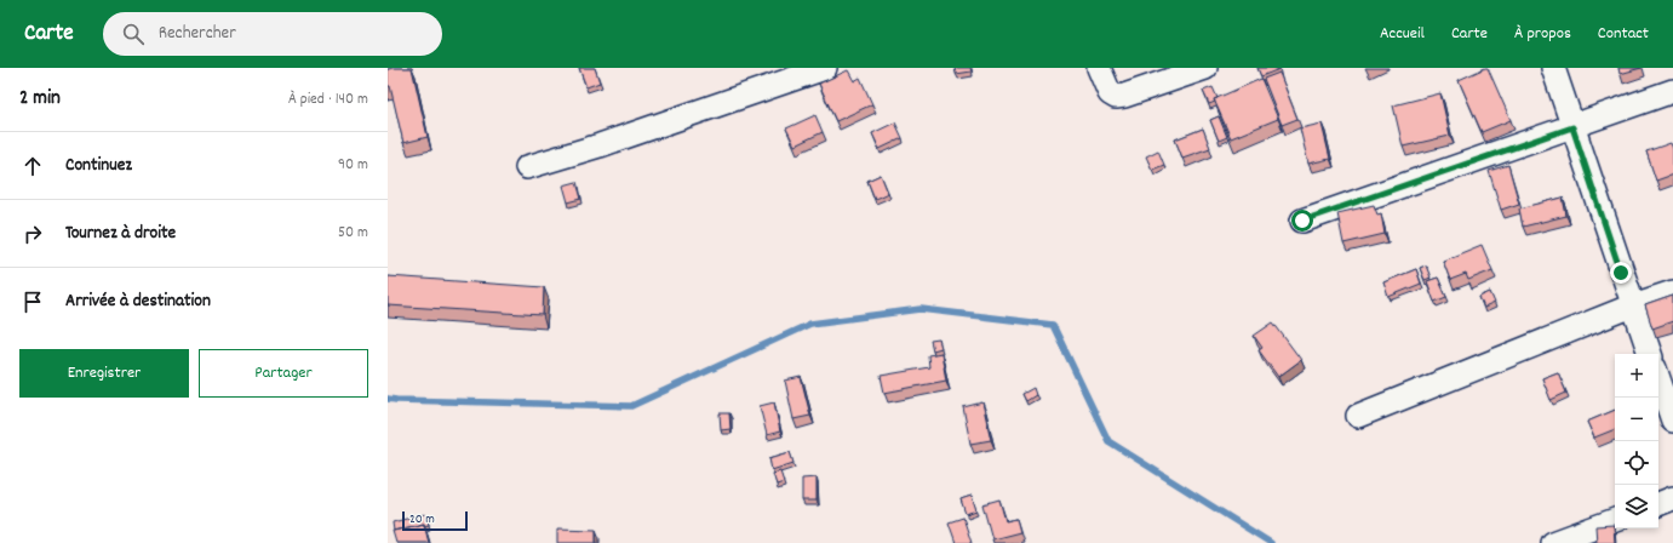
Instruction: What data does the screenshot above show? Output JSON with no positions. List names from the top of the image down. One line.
{"scale_bar":"20 m","page":{"header":"Carte","search":"Rechercher","nav":["Accueil","Carte","À propos","Contact"],"heading":["2 min","À pied · 140 m"],"list":[["Continuez","90 m"],["Tournez à droite","50 m"],"Arrivée à destination"],"buttons":["Enregistrer","Partager"],"map_buttons":["+","−"],"scale":"20 m"}}
